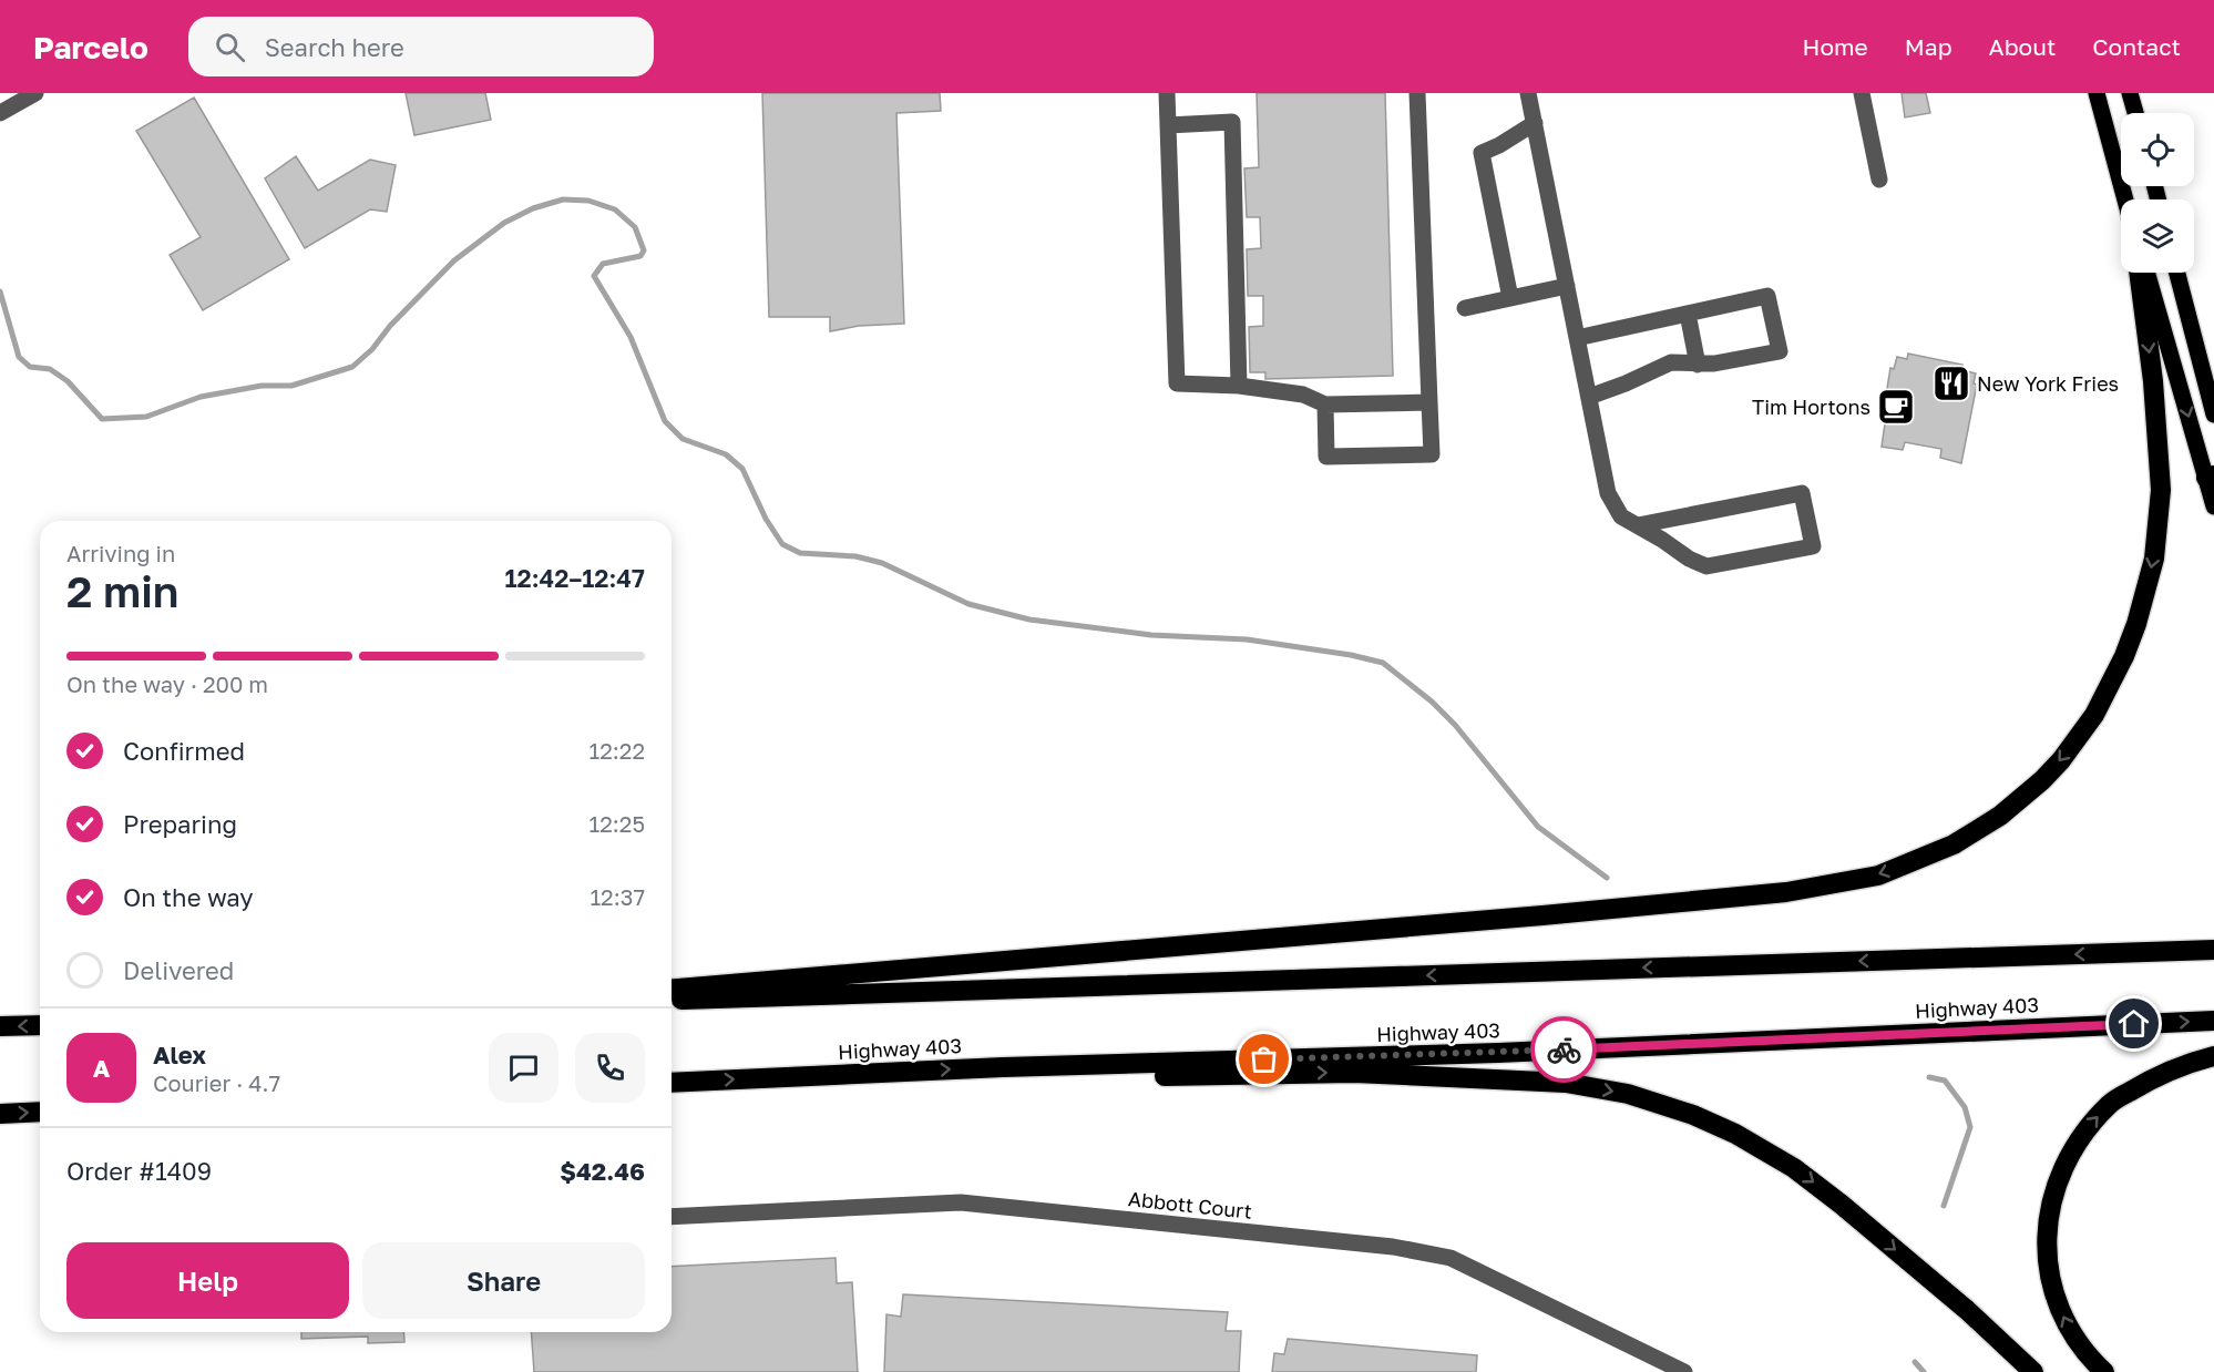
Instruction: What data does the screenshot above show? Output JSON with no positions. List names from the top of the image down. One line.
{"streets":{"highway":["Highway 403"],"street":["Abbott Court"]},"places":{"restaurant":["New York Fries"],"cafe":["Tim Hortons"]},"page":{"header":"Parcelo","search":"Search here","nav":["Home","Map","About","Contact"],"heading":["2 min","Arriving in","12:42–12:47"],"panel":["Alex","Courier · 4.7","Order #1409","$42.46"],"bar":"On the way · 200 m","list":[["Confirmed","12:22"],["Preparing","12:25"],["On the way","12:37"],"Delivered"],"round":"A","buttons":["Help","Share"]}}
